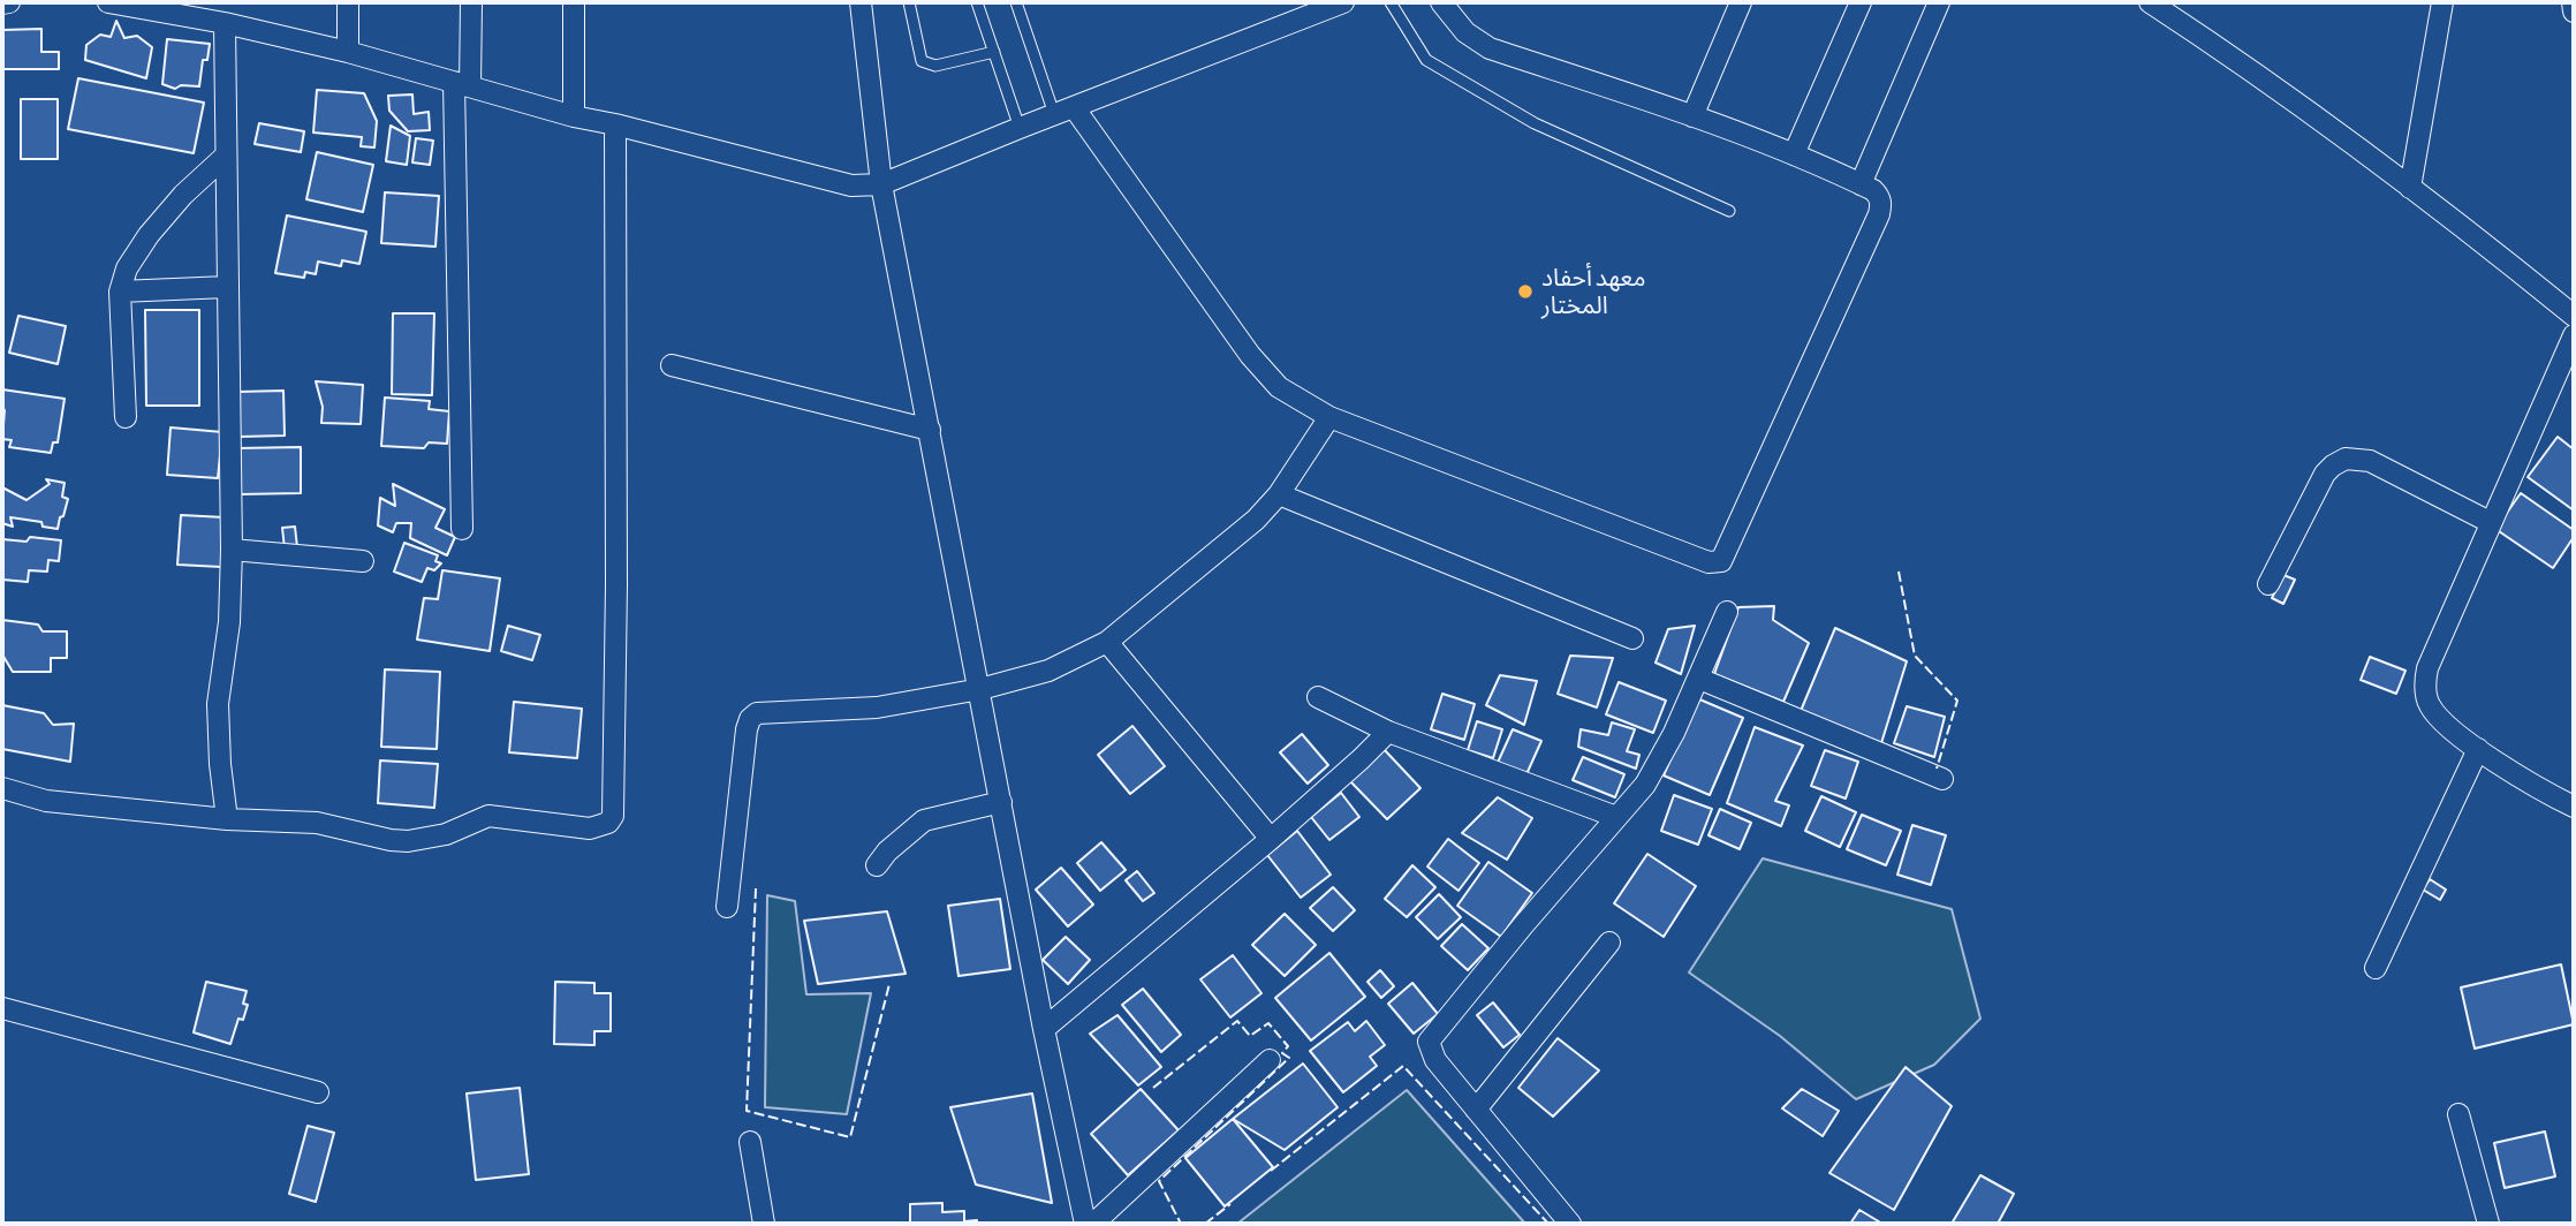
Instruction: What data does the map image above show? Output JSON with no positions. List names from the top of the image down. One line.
{"places":["معهد أحفاد المختار"]}
